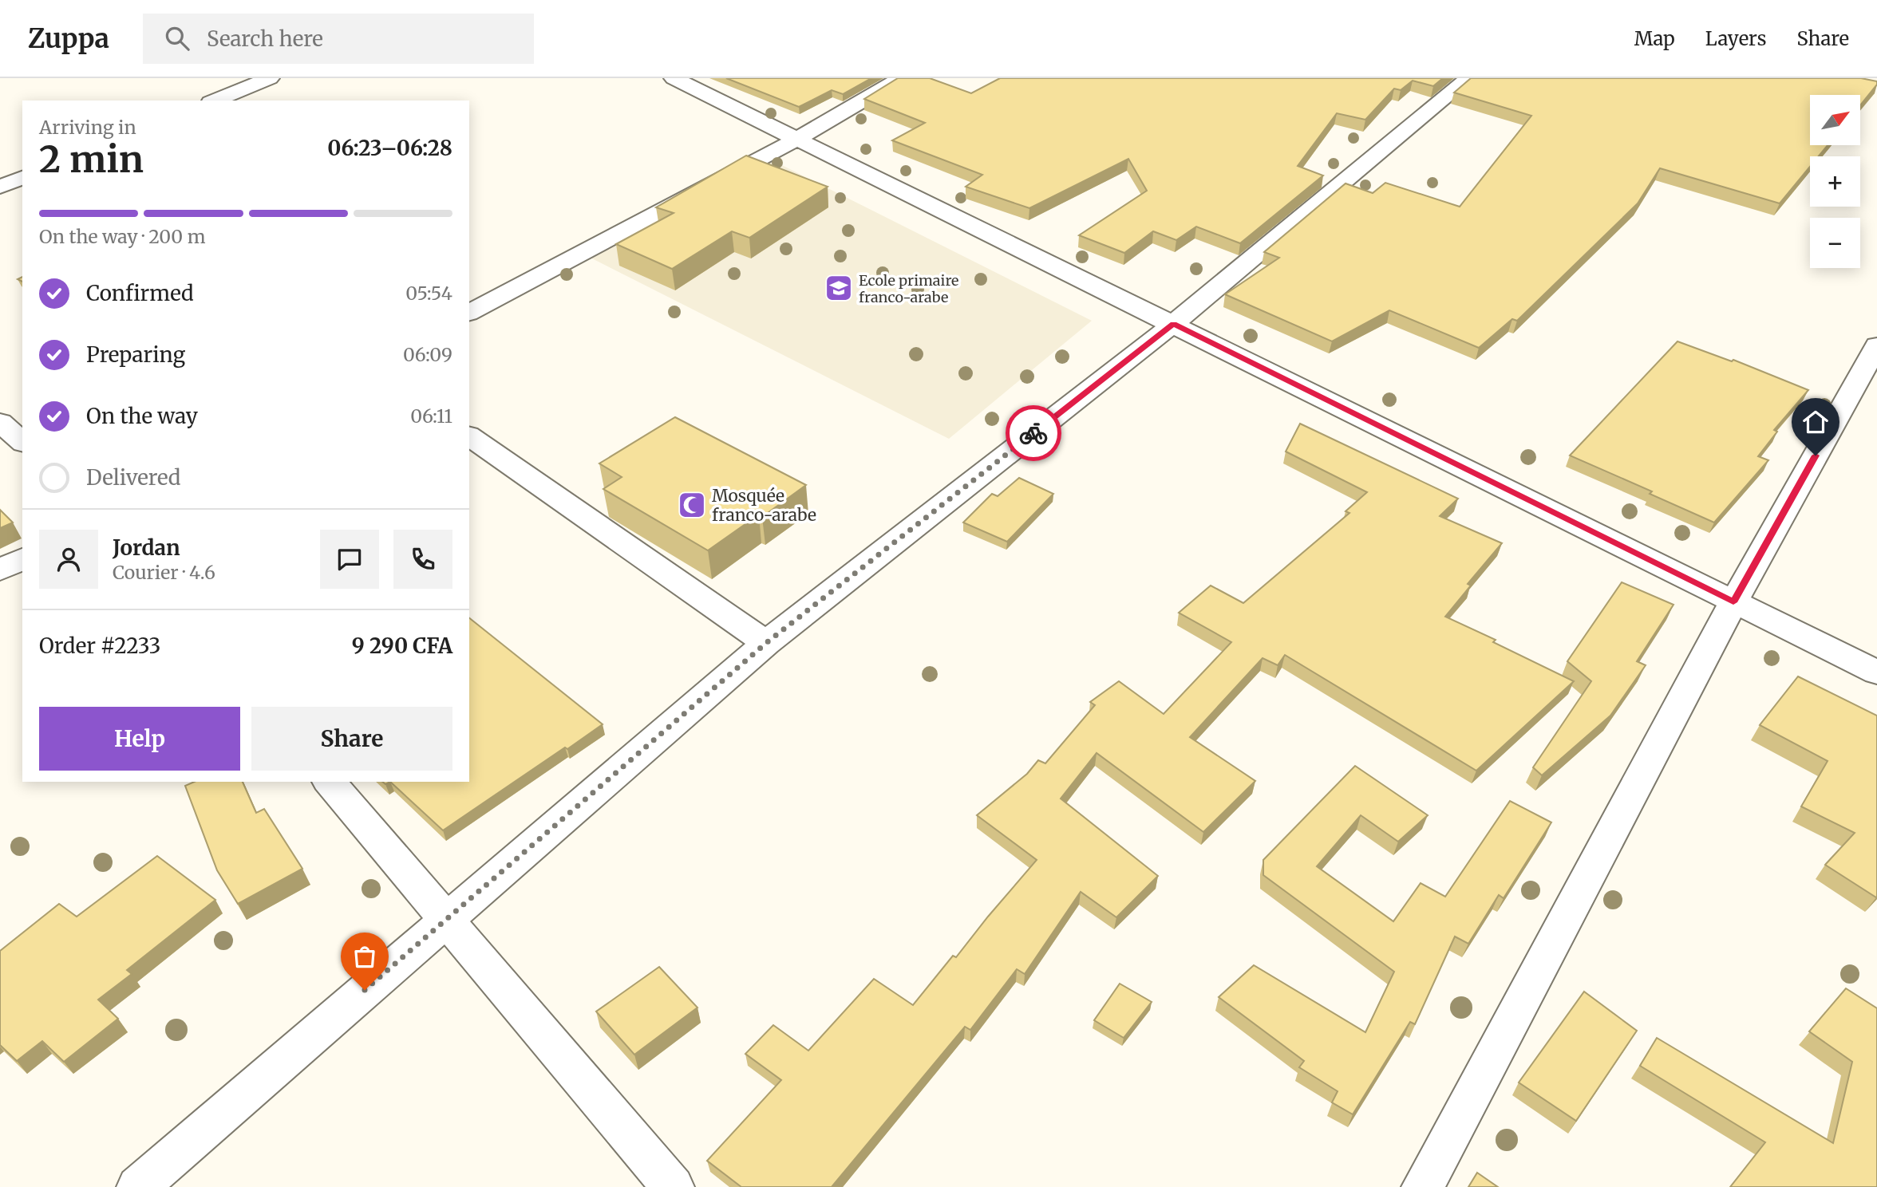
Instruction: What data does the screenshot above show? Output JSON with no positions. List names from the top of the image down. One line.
{"places":{"school or university":["Ecole primaire franco-arabe"],"mosque":["Mosquée franco-arabe"]},"north":"top right","page":{"header":"Zuppa","search":"Search here","nav":["Map","Layers","Share"],"map_buttons":["+","−"],"heading":["2 min","Arriving in","06:23–06:28"],"panel":["Jordan","Courier · 4.6","Order #2233","9 290 CFA"],"bar":"On the way · 200 m","list":[["Confirmed","05:54"],["Preparing","06:09"],["On the way","06:11"],"Delivered"],"buttons":["Help","Share"]}}
